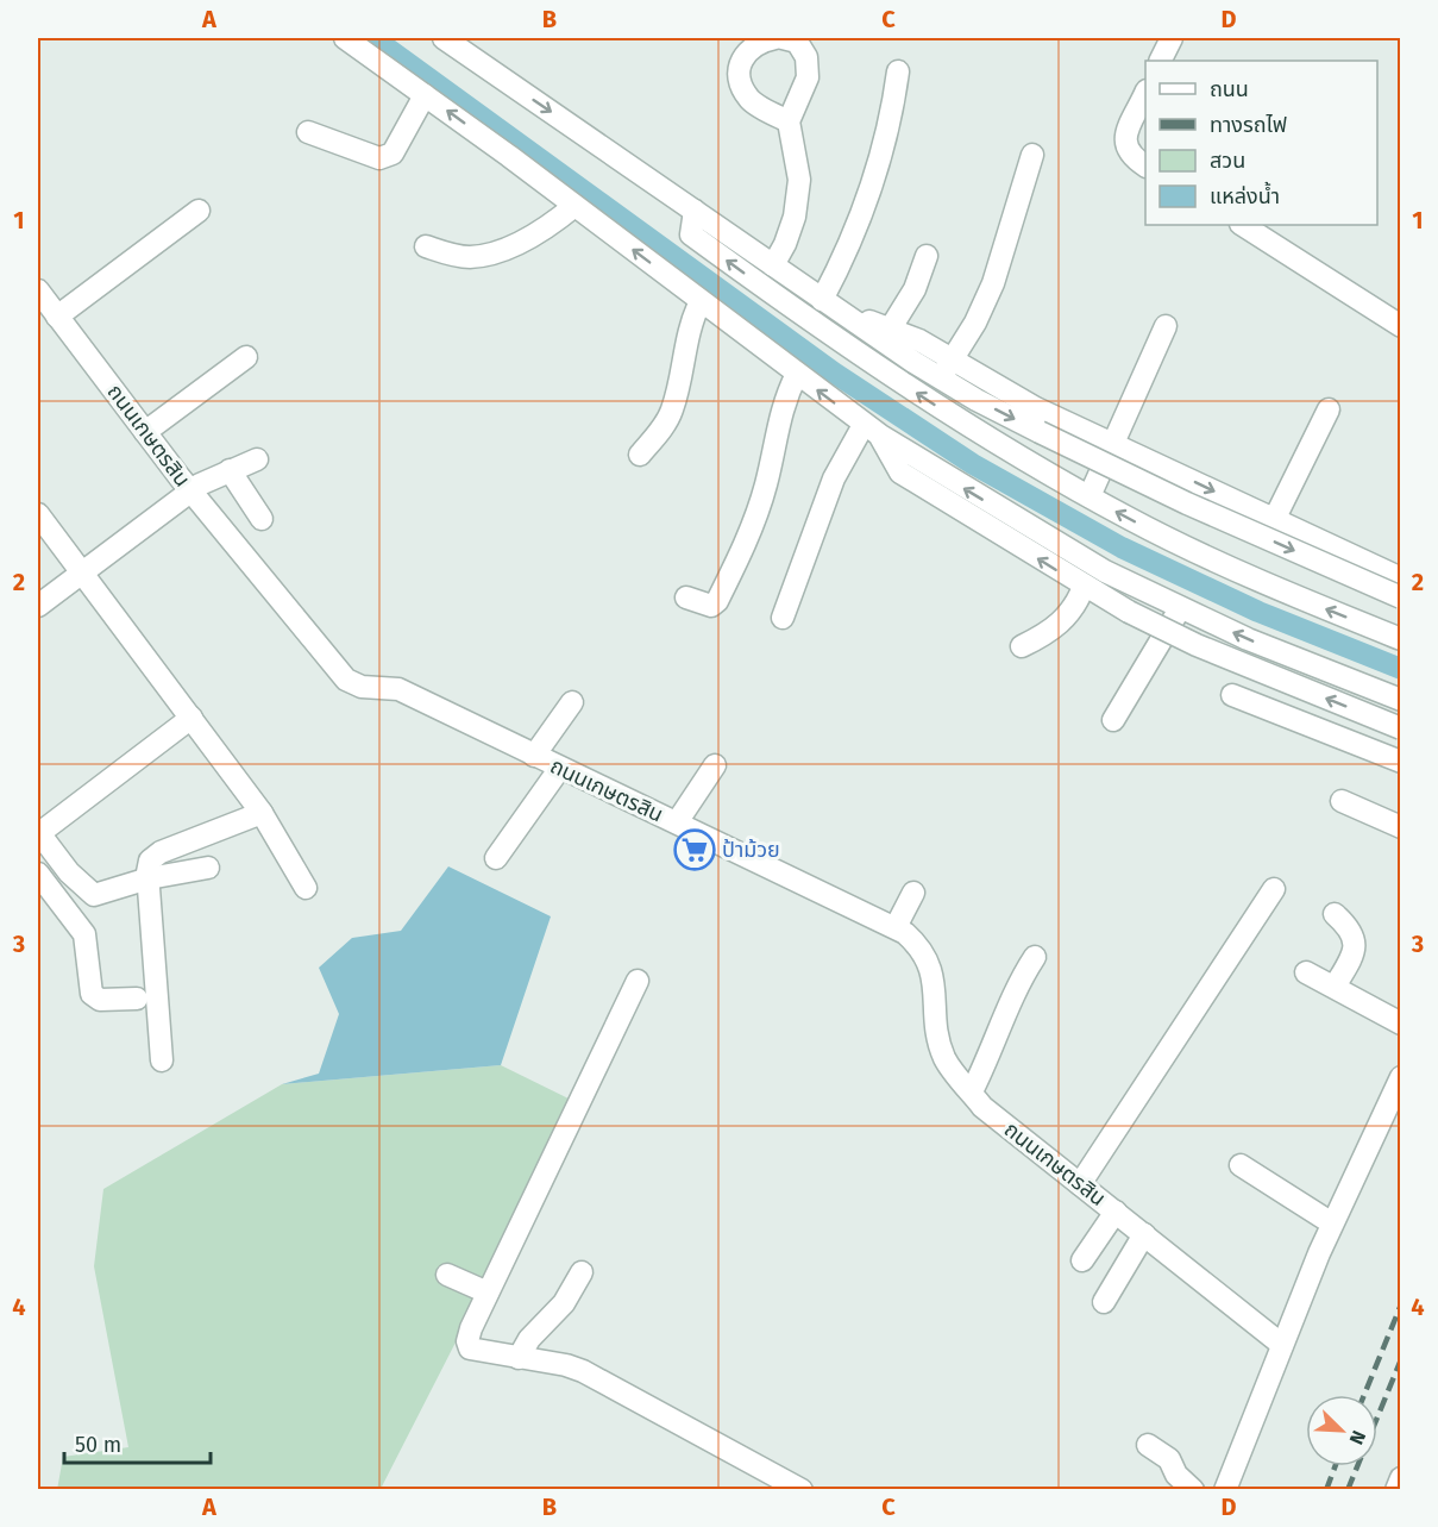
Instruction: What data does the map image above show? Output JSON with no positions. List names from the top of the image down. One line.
{"streets":{"street":["ถนนเกษตรสิน"]},"places":{"supermarket":["ป้าม้วย"]},"legend":["ถนน","ทางรถไฟ","สวน","แหล่งน้ำ"],"scale_bar":"50 m","north":"bottom right","grid":{"columns":["A","B","C","D"],"rows":["1","2","3","4"]}}
